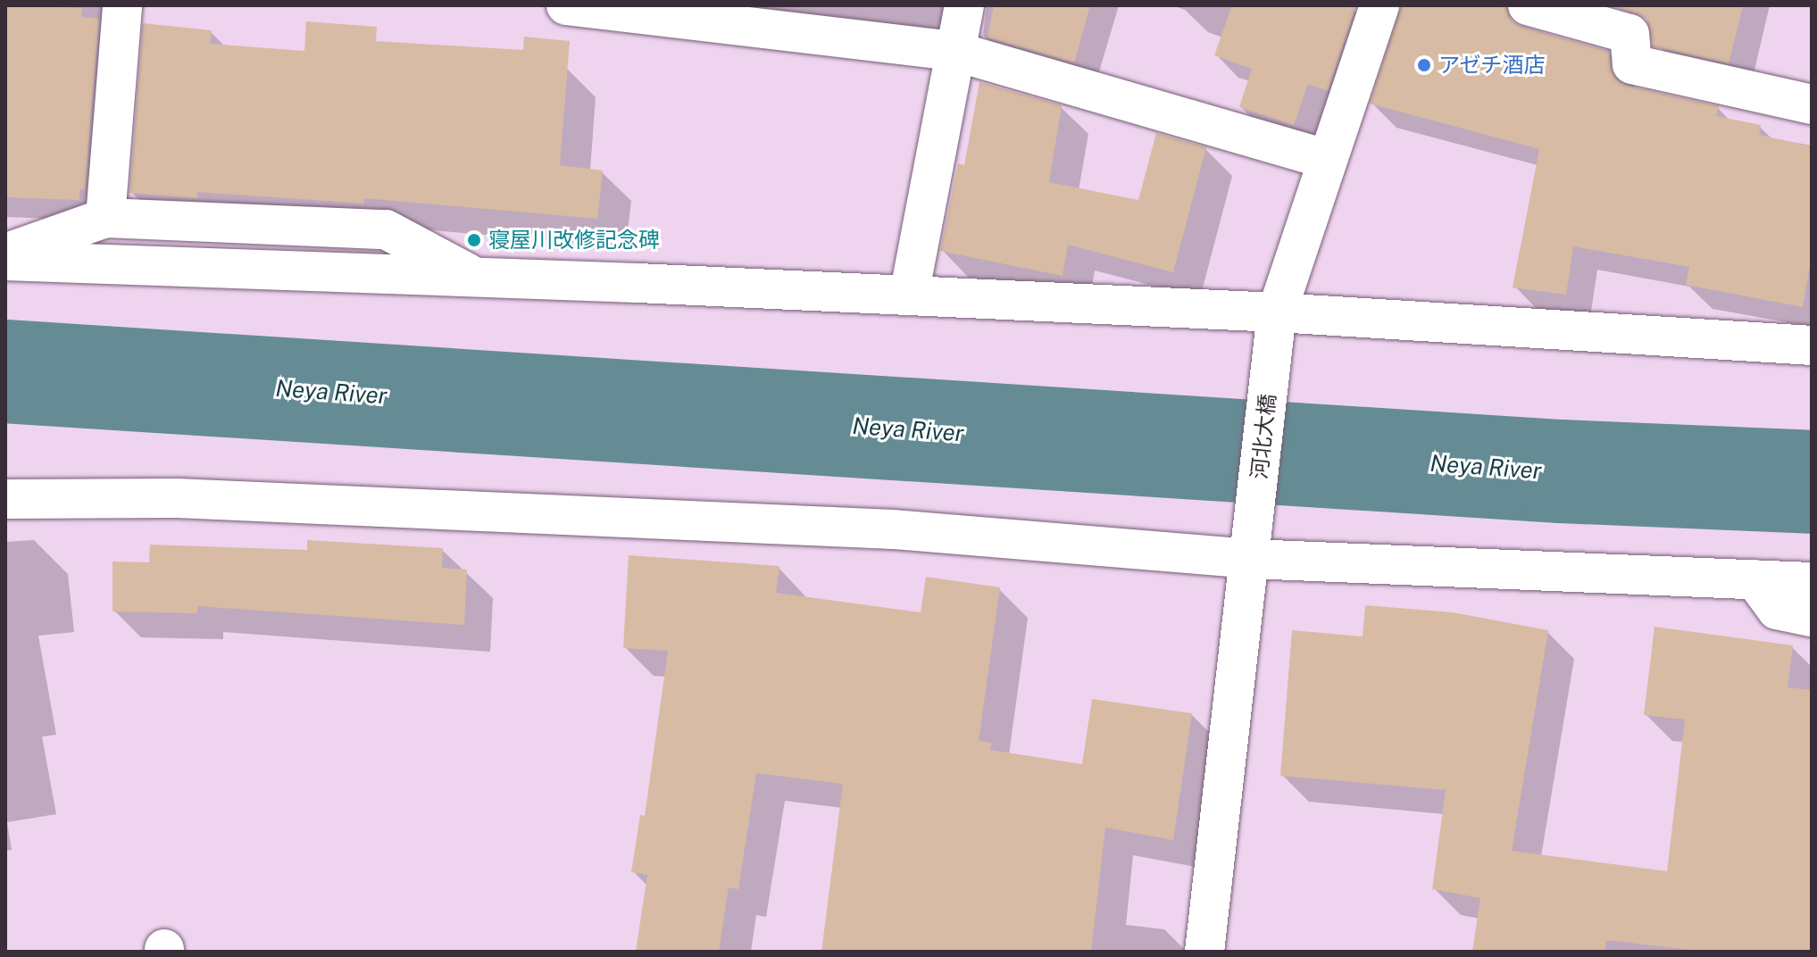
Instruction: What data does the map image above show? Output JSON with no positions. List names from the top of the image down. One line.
{"streets":{"street":["河北大橋"]},"water":["Neya River"],"places":["アゼチ酒店","寝屋川改修記念碑"]}
